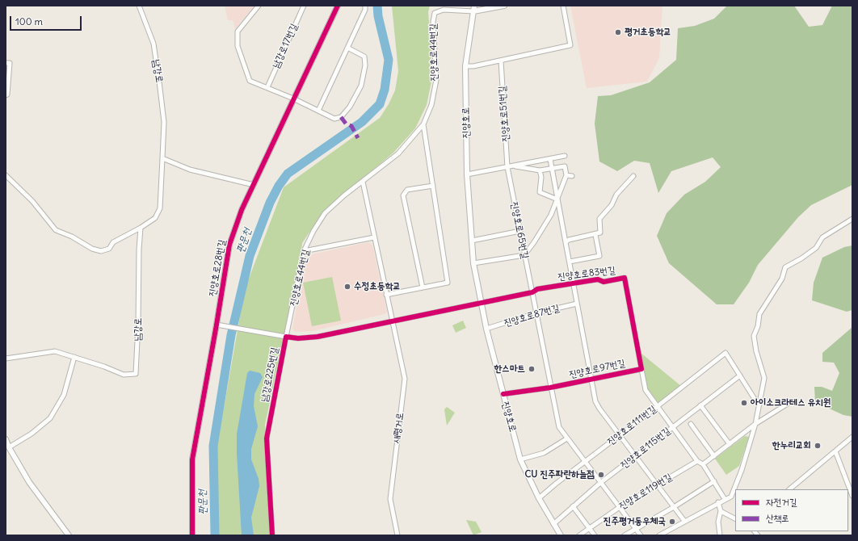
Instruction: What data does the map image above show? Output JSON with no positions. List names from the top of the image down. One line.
{"streets":{"street":["남강로17번길","진양호로44번길","남강로","진양호로51번길","진양호로","진양호로65번길","진양호로28번길","진양호로83번길","진양호로87번길","진양호로97번길","남강로225번길","진양호로111번길","새평거로","진양호로115번길","진양호로119번길"]},"crossings":[["진양호로44번길","진양호로"],["진양호로44번길","남강로225번길"],["진양호로51번길","진양호로65번길"],["진양호로","진양호로83번길"],["진양호로","진양호로87번길"],["진양호로","진양호로97번길"],["진양호로","남강로225번길"],["진양호로","진양호로111번길"],["진양호로","진양호로115번길"],["진양호로65번길","진양호로83번길"],["진양호로65번길","진양호로87번길"],["진양호로83번길","진양호로97번길"],["진양호로83번길","남강로225번길"],["진양호로87번길","진양호로97번길"],["진양호로97번길","진양호로111번길"],["진양호로97번길","진양호로115번길"],["진양호로97번길","진양호로119번길"],["남강로225번길","새평거로"],["진양호로111번길","진양호로115번길"]],"water":["판문천"],"places":["평거초등학교","수정초등학교","한스마트","아이소크라테스 유치원","한누리교회","CU 진주파란하늘점","진주평거동우체국"],"legend":["자전거길","산책로"],"scale_bar":"100 m"}
